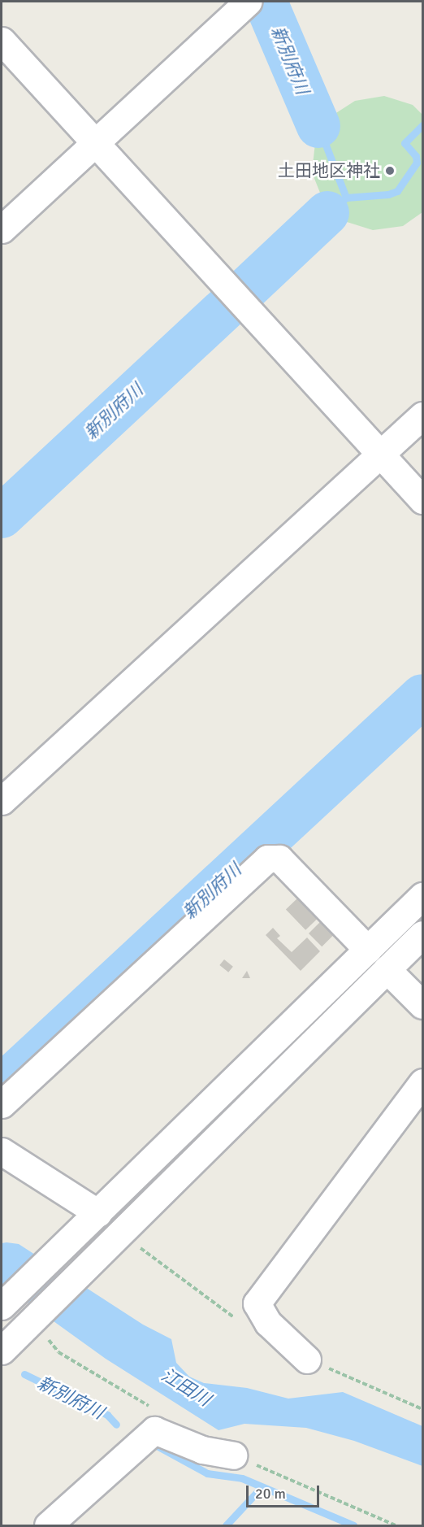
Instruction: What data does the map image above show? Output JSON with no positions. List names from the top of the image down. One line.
{"water":["新別府川","江田川"],"places":["土田地区神社"],"scale_bar":"20 m"}
